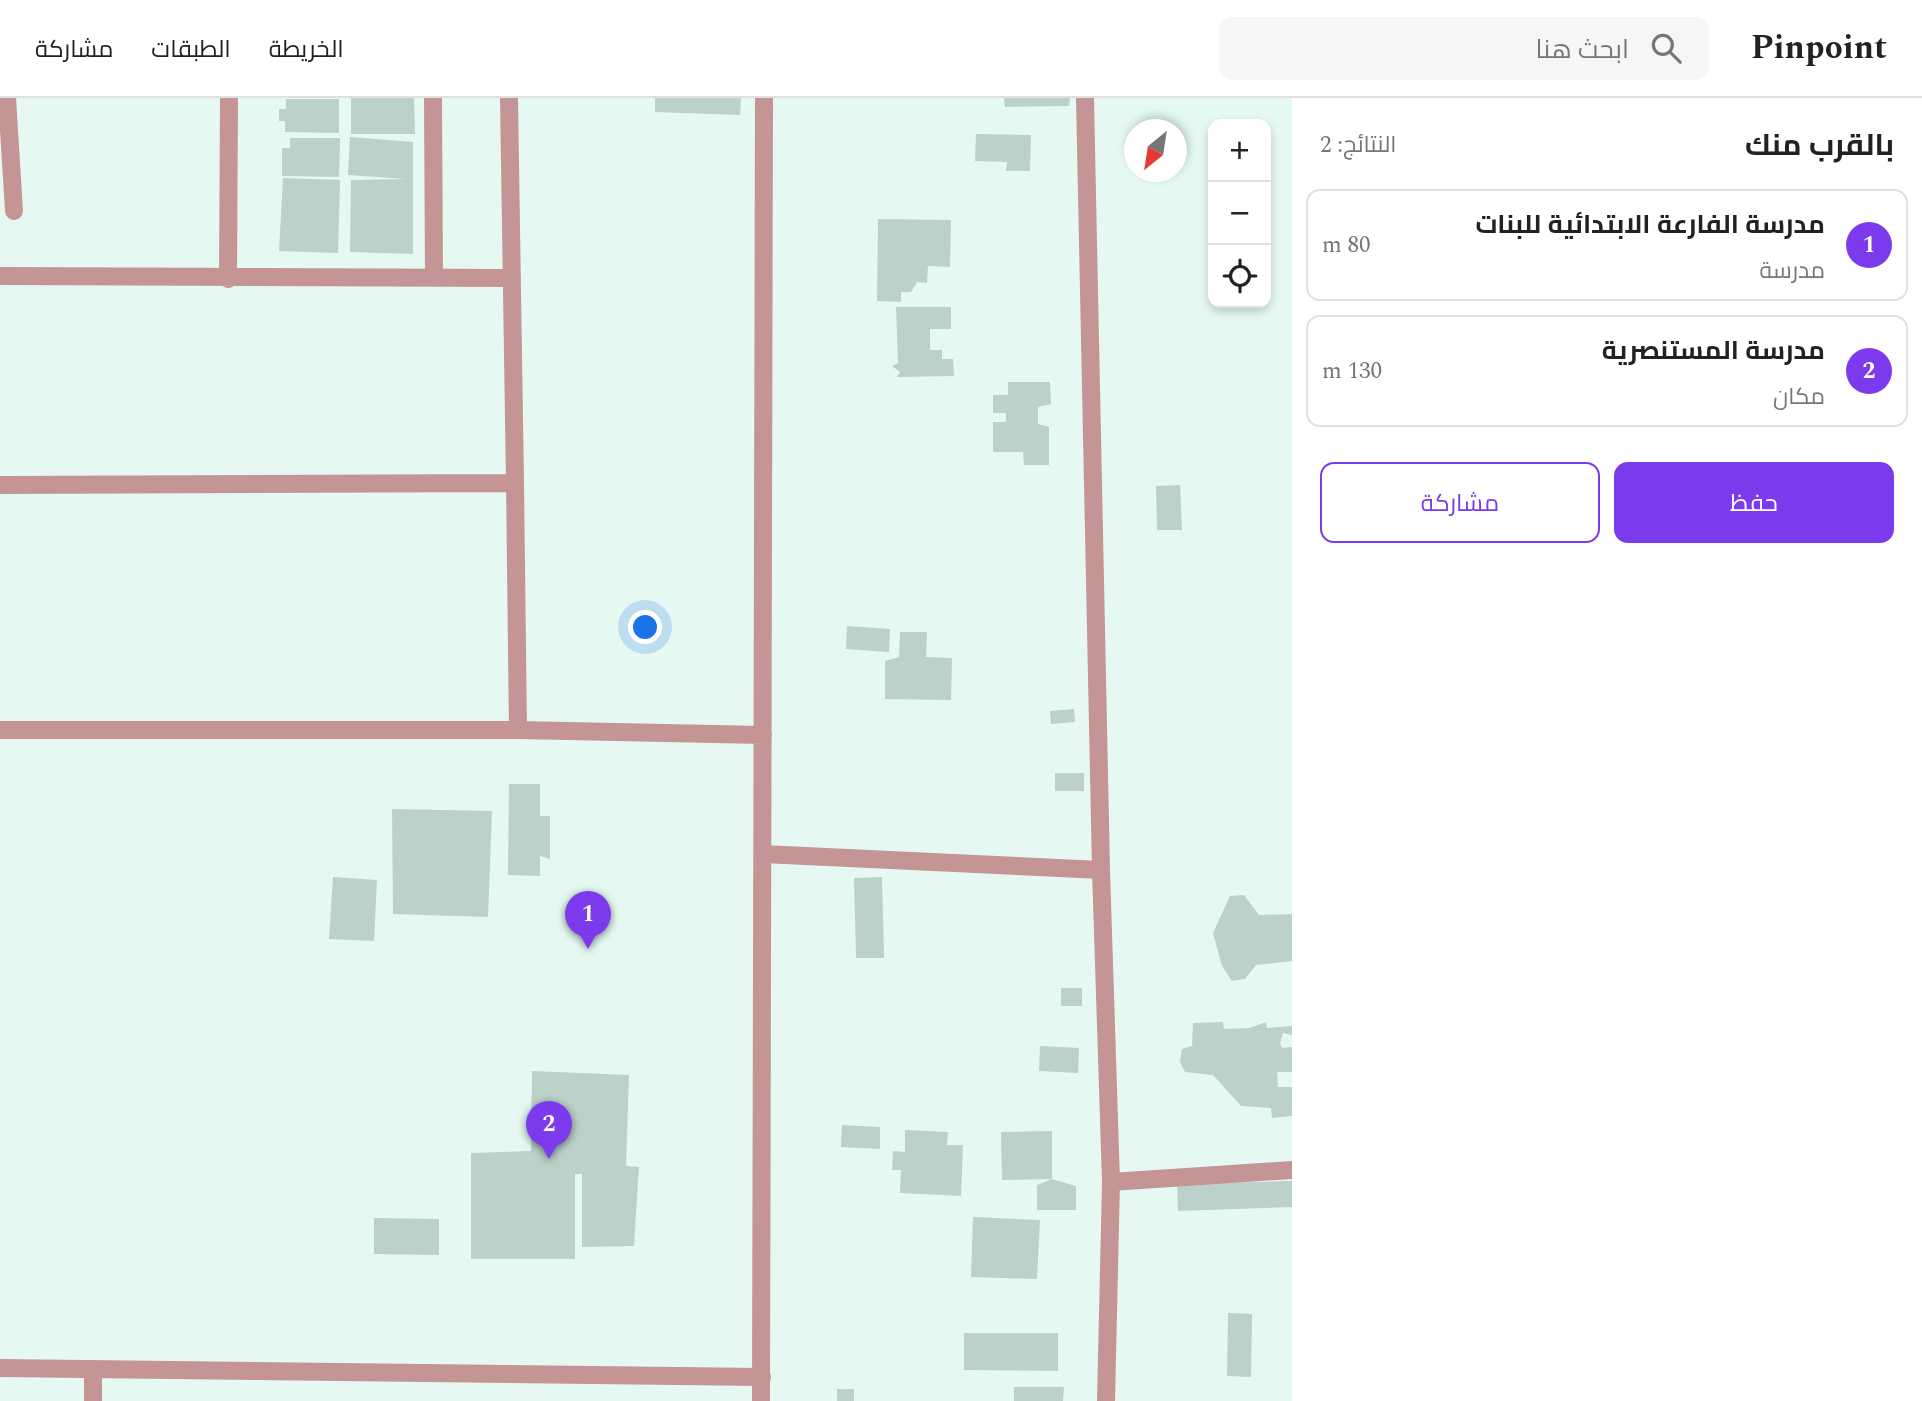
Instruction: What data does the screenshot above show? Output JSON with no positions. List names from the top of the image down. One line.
{"north":"bottom left","page":{"header":"Pinpoint","search":"ابحث هنا","nav":["الخريطة","الطبقات","مشاركة"],"heading":["بالقرب منك","النتائج: 2"],"map_buttons":["+","−"],"list":[{"mark":"1","name":"مدرسة الفارعة الابتدائية للبنات","note":"مدرسة","value":"80 m"},{"mark":"2","name":"مدرسة المستنصرية","note":"مكان","value":"130 m"}],"buttons":["حفظ","مشاركة"],"pins":["1","2"]}}
